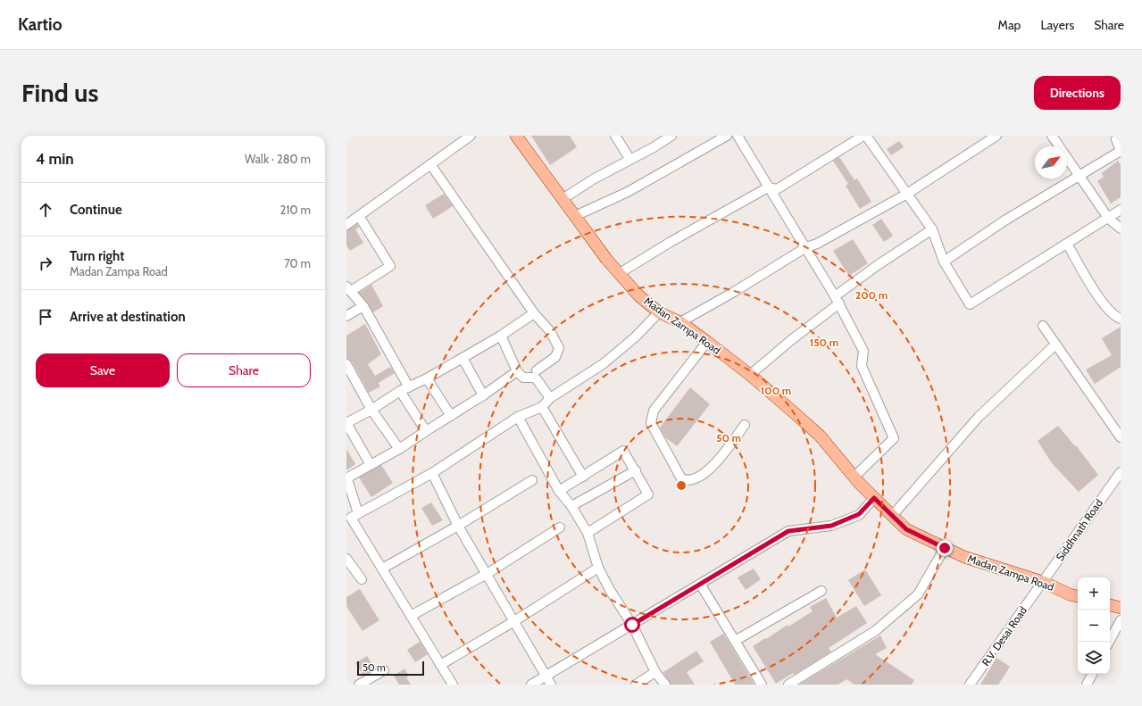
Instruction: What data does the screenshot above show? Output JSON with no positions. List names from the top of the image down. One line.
{"streets":{"main road":["Madan Zampa Road"],"street":["Siddhnath Road","R.V. Desai Road"]},"crossings":[["Madan Zampa Road","Siddhnath Road"],["Madan Zampa Road","R.V. Desai Road"],["Siddhnath Road","R.V. Desai Road"]],"scale_bar":"50 m","north":"top right","page":{"header":"Kartio","nav":["Map","Layers","Share"],"buttons":["Directions",["Save","Share"]],"title":"Find us","heading":["4 min","Walk · 280 m"],"list":[["Continue","210 m"],["Turn right","Madan Zampa Road","70 m"],"Arrive at destination"],"map_buttons":["+","−"],"scale":"50 m"},"rings":["200 m","150 m","100 m","50 m"]}
